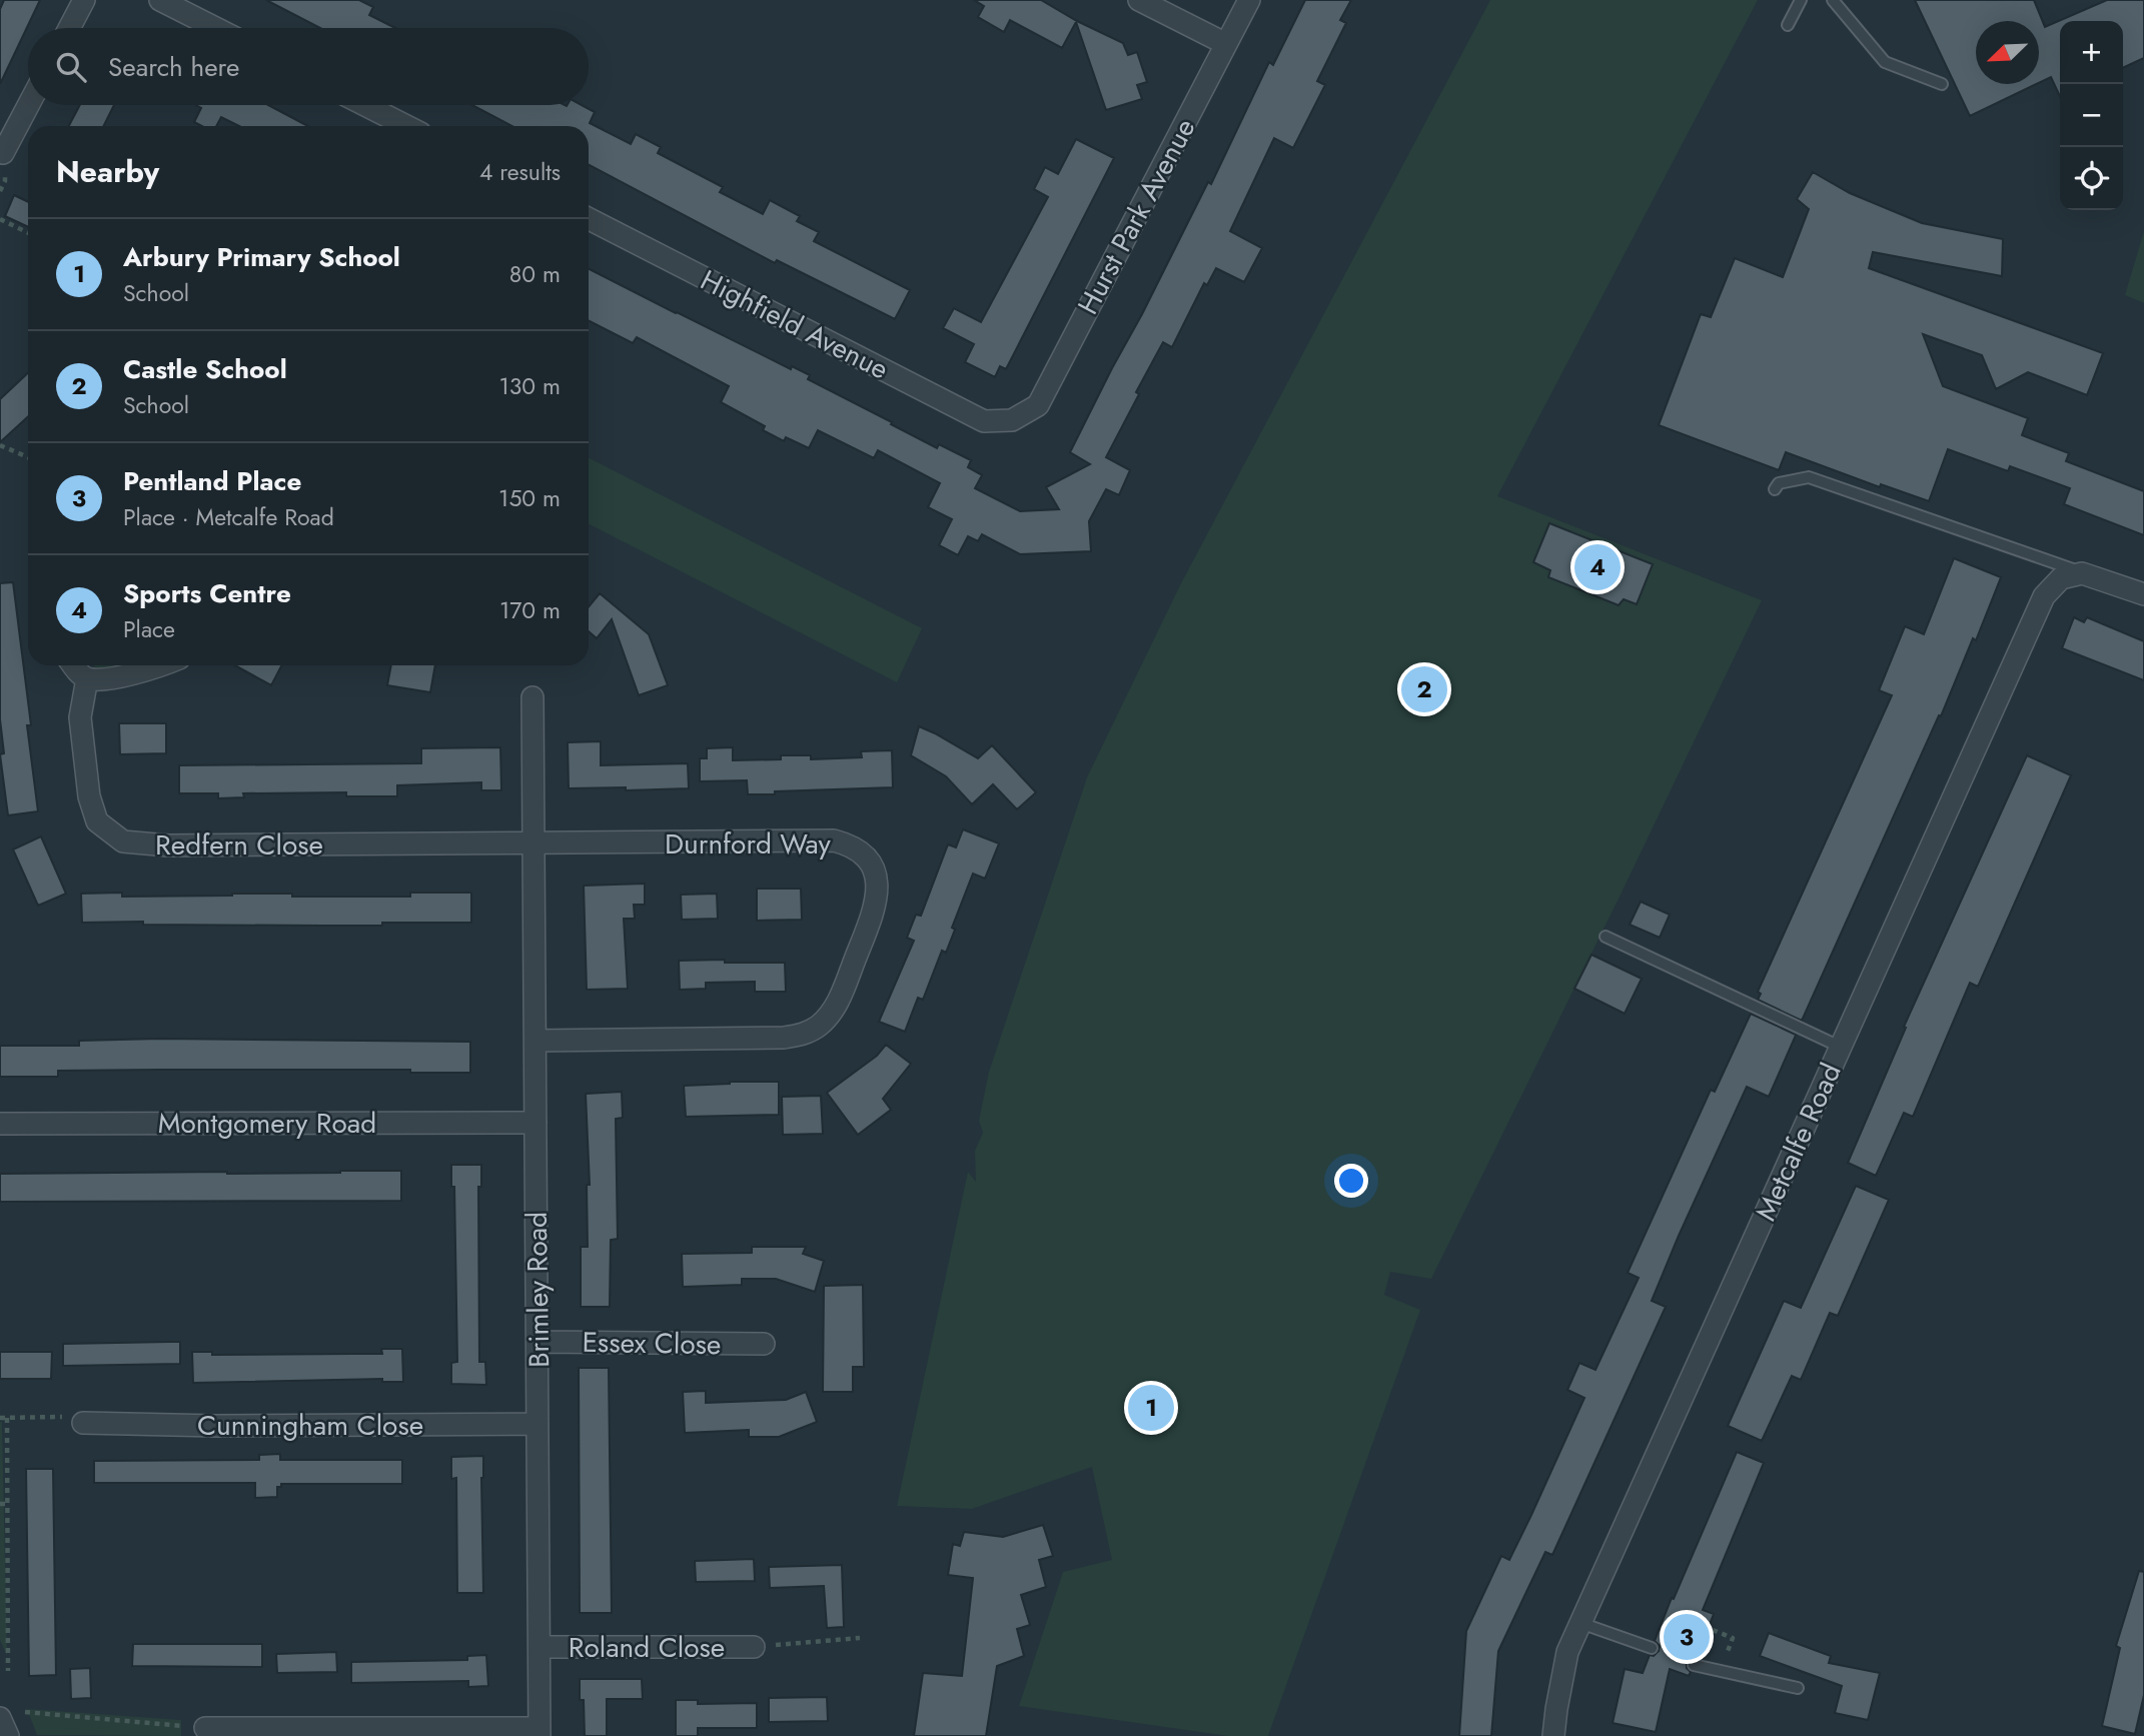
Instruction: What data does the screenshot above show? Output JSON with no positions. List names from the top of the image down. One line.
{"streets":{"street":["Hurst Park Avenue","Highfield Avenue","Durnford Way","Redfern Close","Montgomery Road","Metcalfe Road","Brimley Road","Essex Close","Cunningham Close","Roland Close"]},"crossings":[["Hurst Park Avenue","Highfield Avenue"],["Durnford Way","Redfern Close"],["Durnford Way","Brimley Road"],["Redfern Close","Brimley Road"],["Montgomery Road","Brimley Road"],["Brimley Road","Essex Close"],["Brimley Road","Cunningham Close"],["Brimley Road","Roland Close"]],"north":"bottom left","page":{"map_buttons":["+","−"],"search":"Search here","heading":["Nearby","4 results"],"list":[{"mark":"1","name":"Arbury Primary School","note":"School","value":"80 m"},{"mark":"2","name":"Castle School","note":"School","value":"130 m"},{"mark":"3","name":"Pentland Place","note":"Place · Metcalfe Road","value":"150 m"},{"mark":"4","name":"Sports Centre","note":"Place","value":"170 m"}],"pins":["4","2","1","3"]}}
